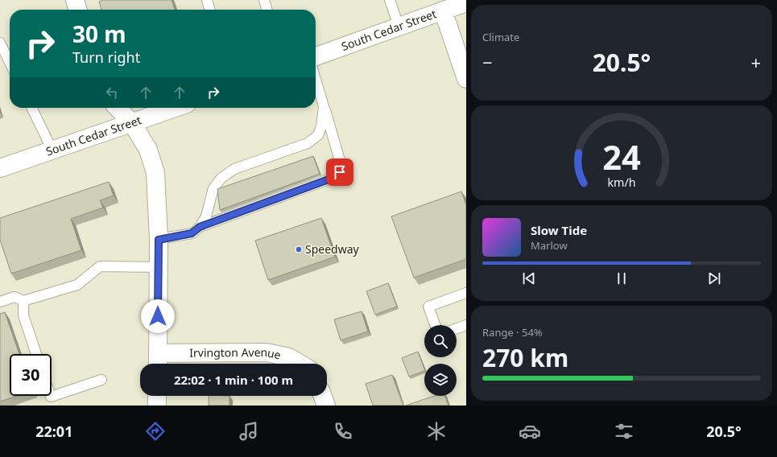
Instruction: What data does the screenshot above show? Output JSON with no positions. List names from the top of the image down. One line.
{"streets":{"street":["South Cedar Street","Irvington Avenue"]},"places":["Speedway"],"page":{"tile":["Climate",["Range · 54%","270 km"]],"turn":["30 m","Turn right"],"heat":["−","20.5°","+"],"song":["Slow Tide","Marlow"],"limit":"30","trip":"22:02 · 1 min · 100 m","tabs":["22:01","20.5°"],"gauge":["24","km/h"]}}
